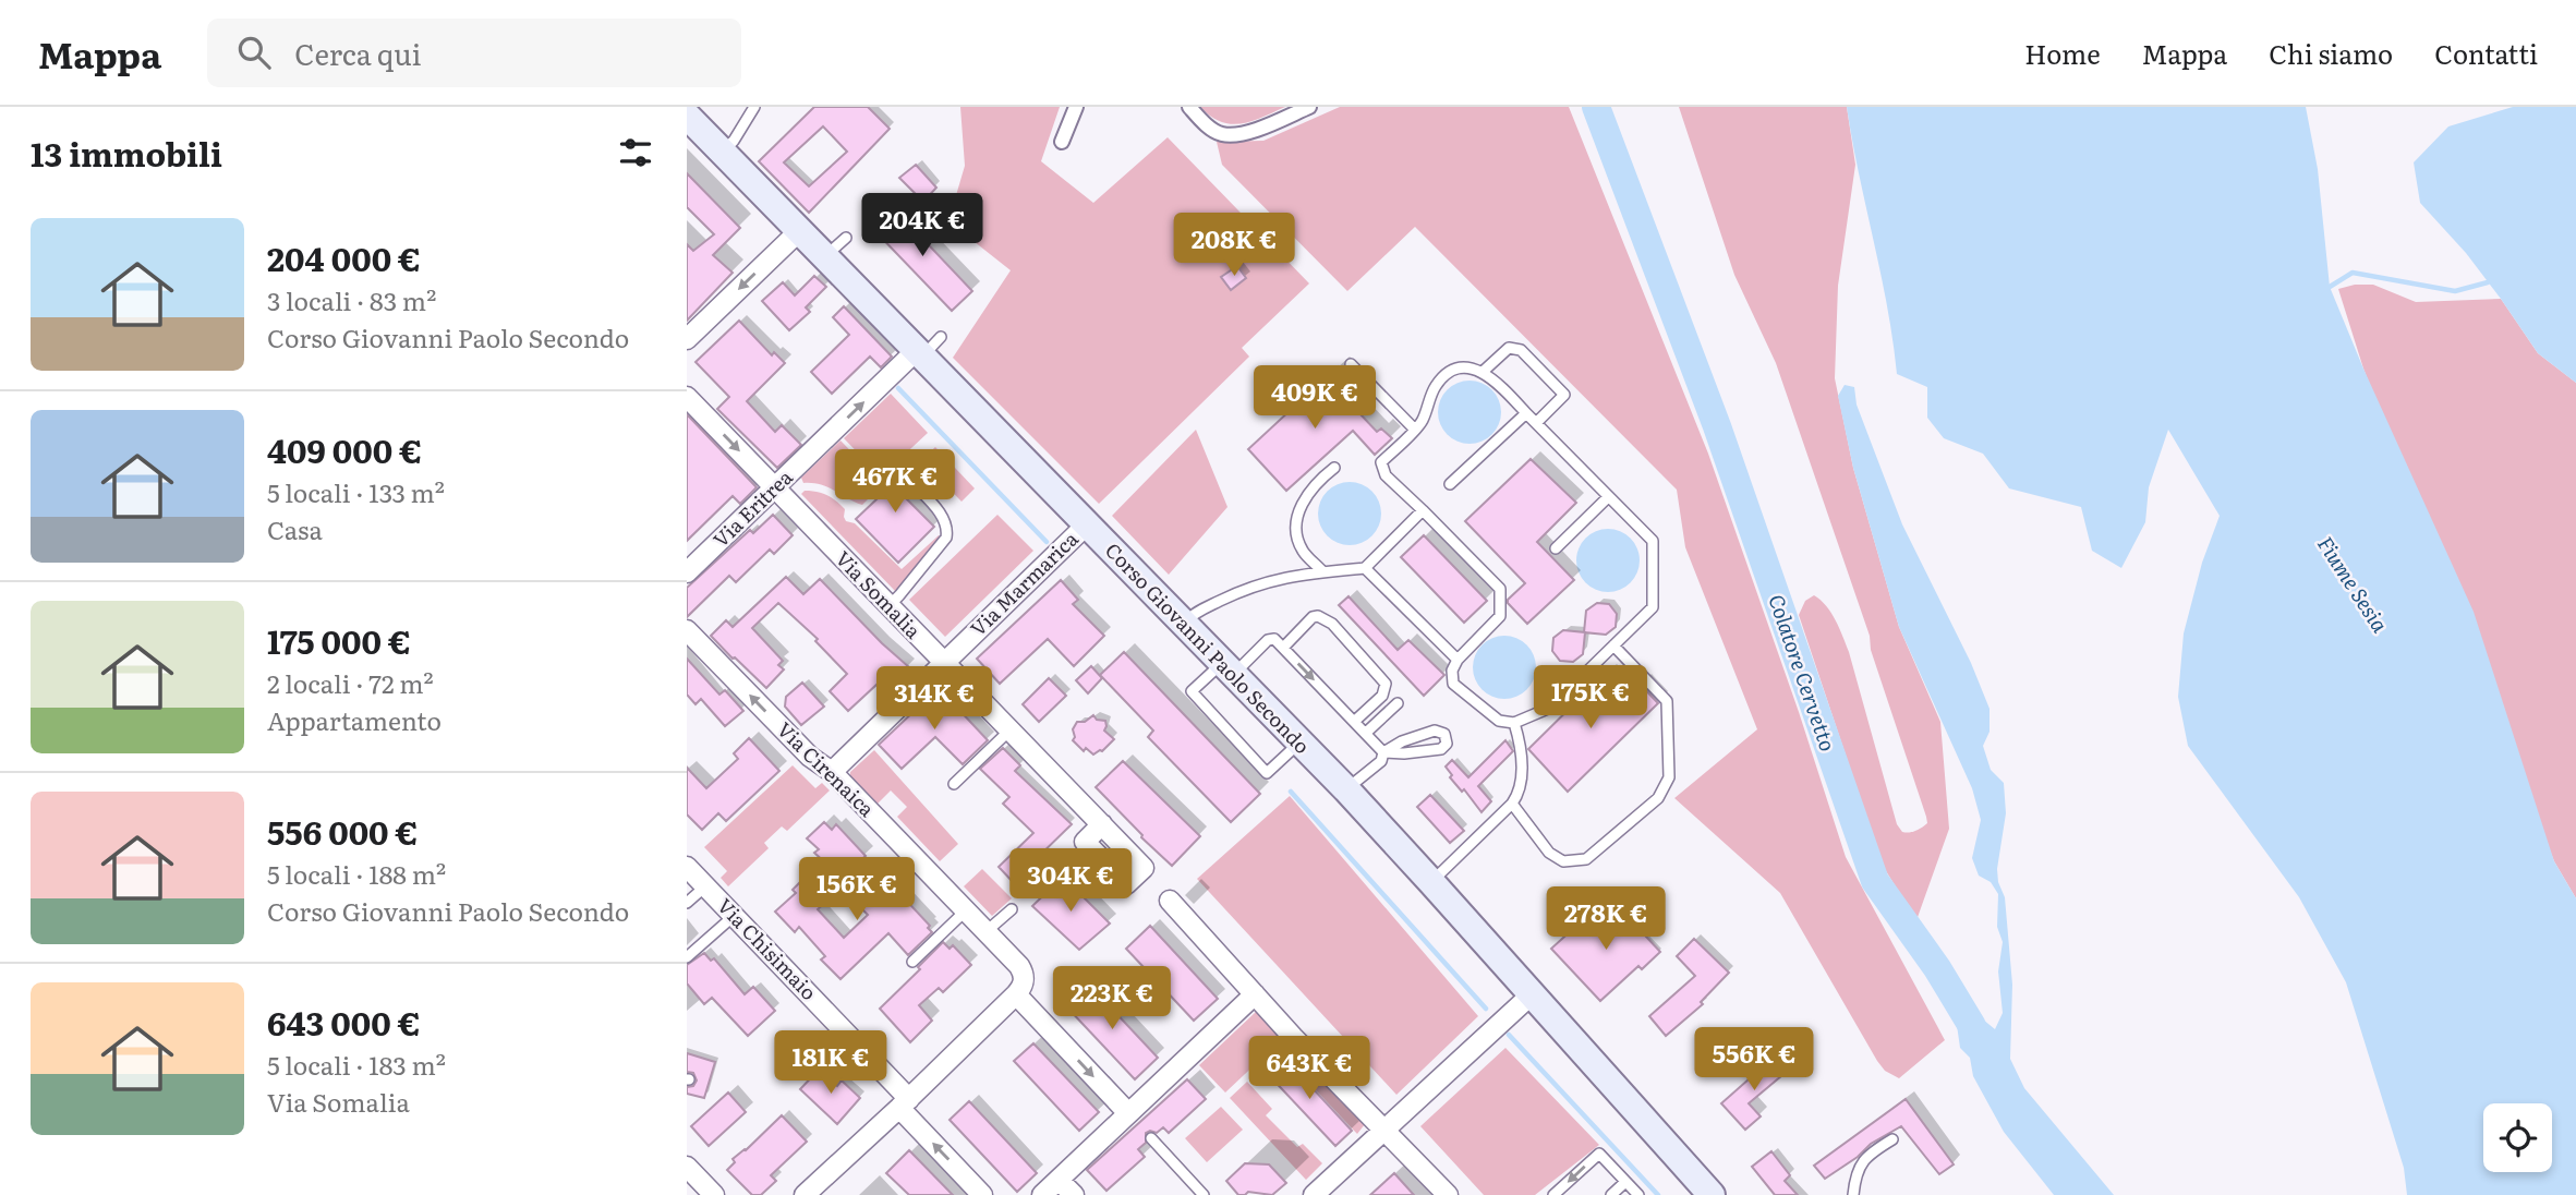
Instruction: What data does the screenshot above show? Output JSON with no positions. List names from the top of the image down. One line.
{"streets":{"main road":["Corso Giovanni Paolo Secondo"],"street":["Via Eritrea","Via Marmarica","Via Somalia","Via Cirenaica","Via Chisimaio"]},"crossings":[["Via Eritrea","Via Somalia"],["Via Eritrea","Corso Giovanni Paolo Secondo"],["Via Marmarica","Via Somalia"],["Via Marmarica","Corso Giovanni Paolo Secondo"],["Via Marmarica","Via Cirenaica"]],"one_way":["Via Cirenaica"],"water":["Fiume Sesia","Colatore Cervetto"],"page":{"header":"Mappa","search":"Cerca qui","nav":["Home","Mappa","Chi siamo","Contatti"],"heading":"13 immobili","price":["204K €","208K €","409K €","467K €","175K €","314K €","304K €","156K €","278K €","223K €","556K €","181K €","643K €"],"list":[{"name":"204 000 €","note":"3 locali · 83 m² · Corso Giovanni Paolo Secondo"},{"name":"409 000 €","note":"5 locali · 133 m² · Casa"},{"name":"175 000 €","note":"2 locali · 72 m² · Appartamento"},{"name":"556 000 €","note":"5 locali · 188 m² · Corso Giovanni Paolo Secondo"},{"name":"643 000 €","note":"5 locali · 183 m² · Via Somalia"}]}}
